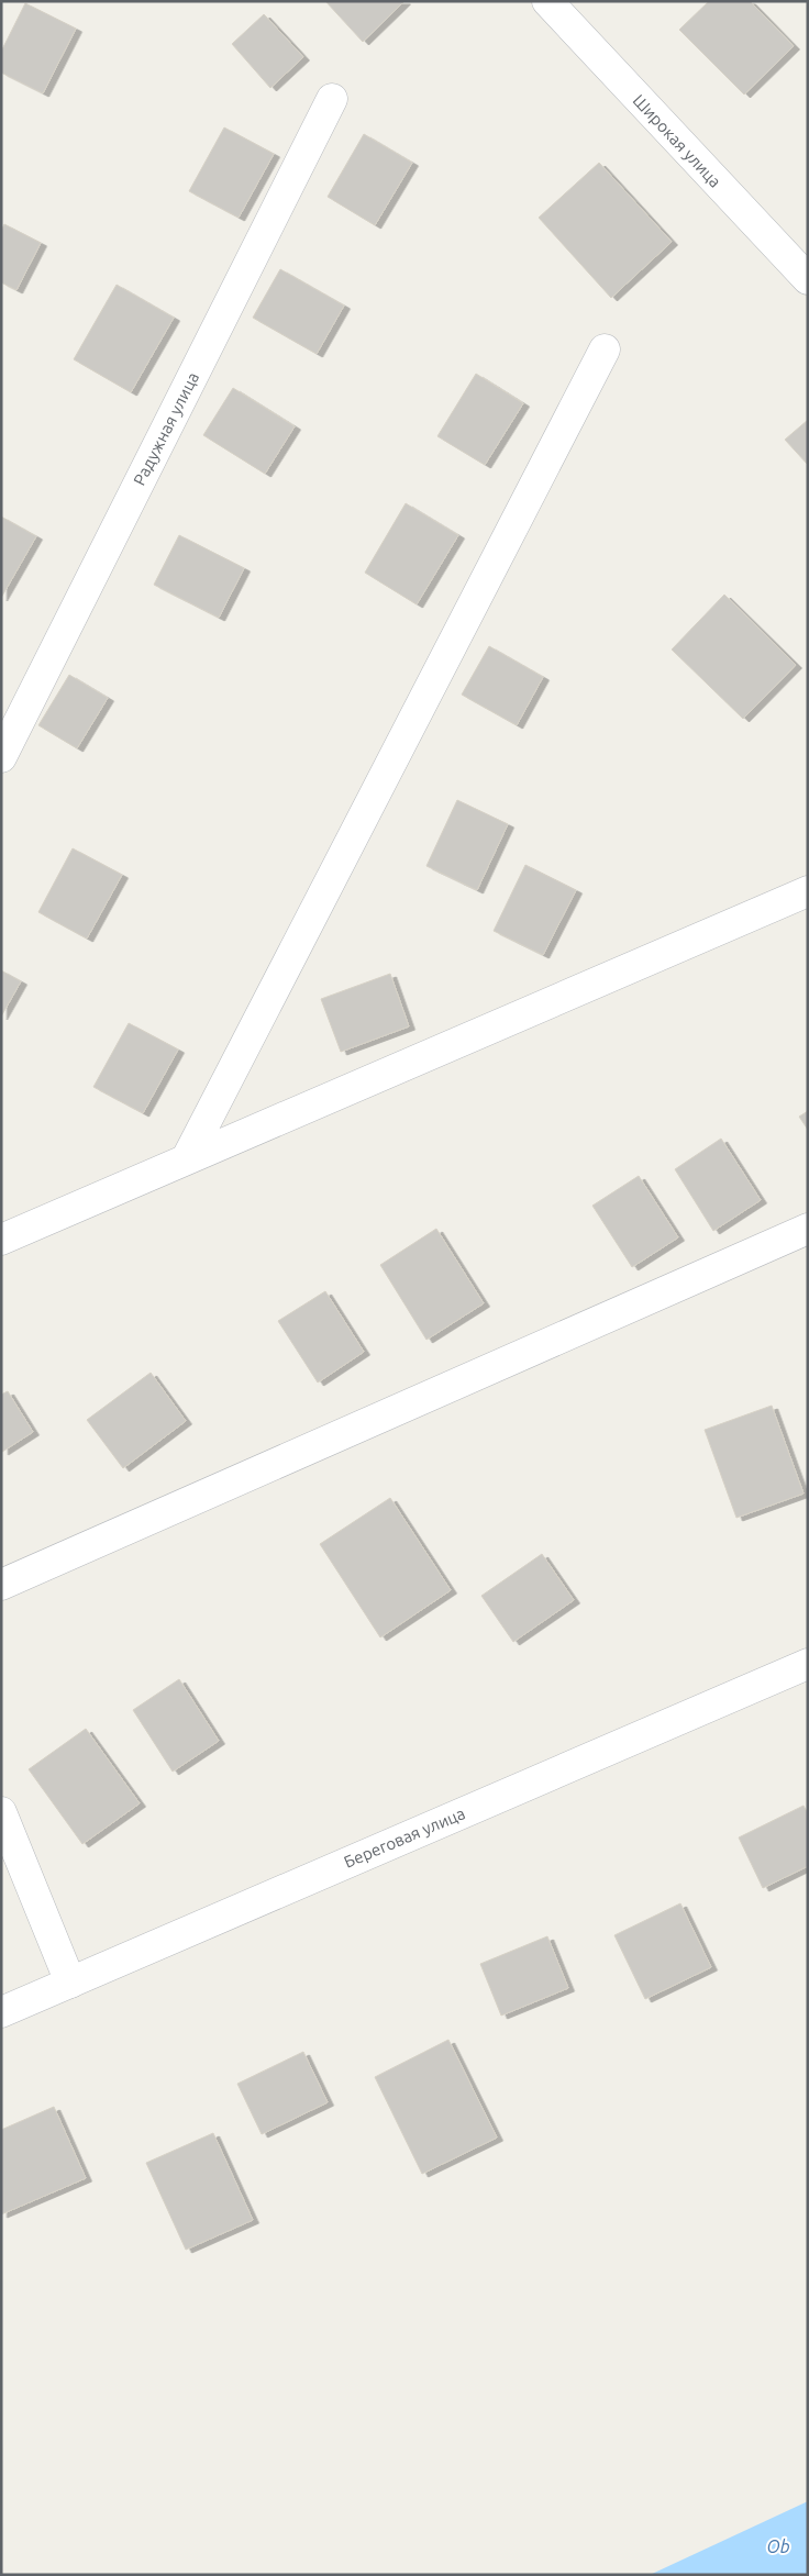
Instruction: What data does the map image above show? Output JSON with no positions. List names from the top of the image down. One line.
{"streets":{"street":["Широкая улица","Радужная улица","Береговая улица"]},"water":["Ob"]}
